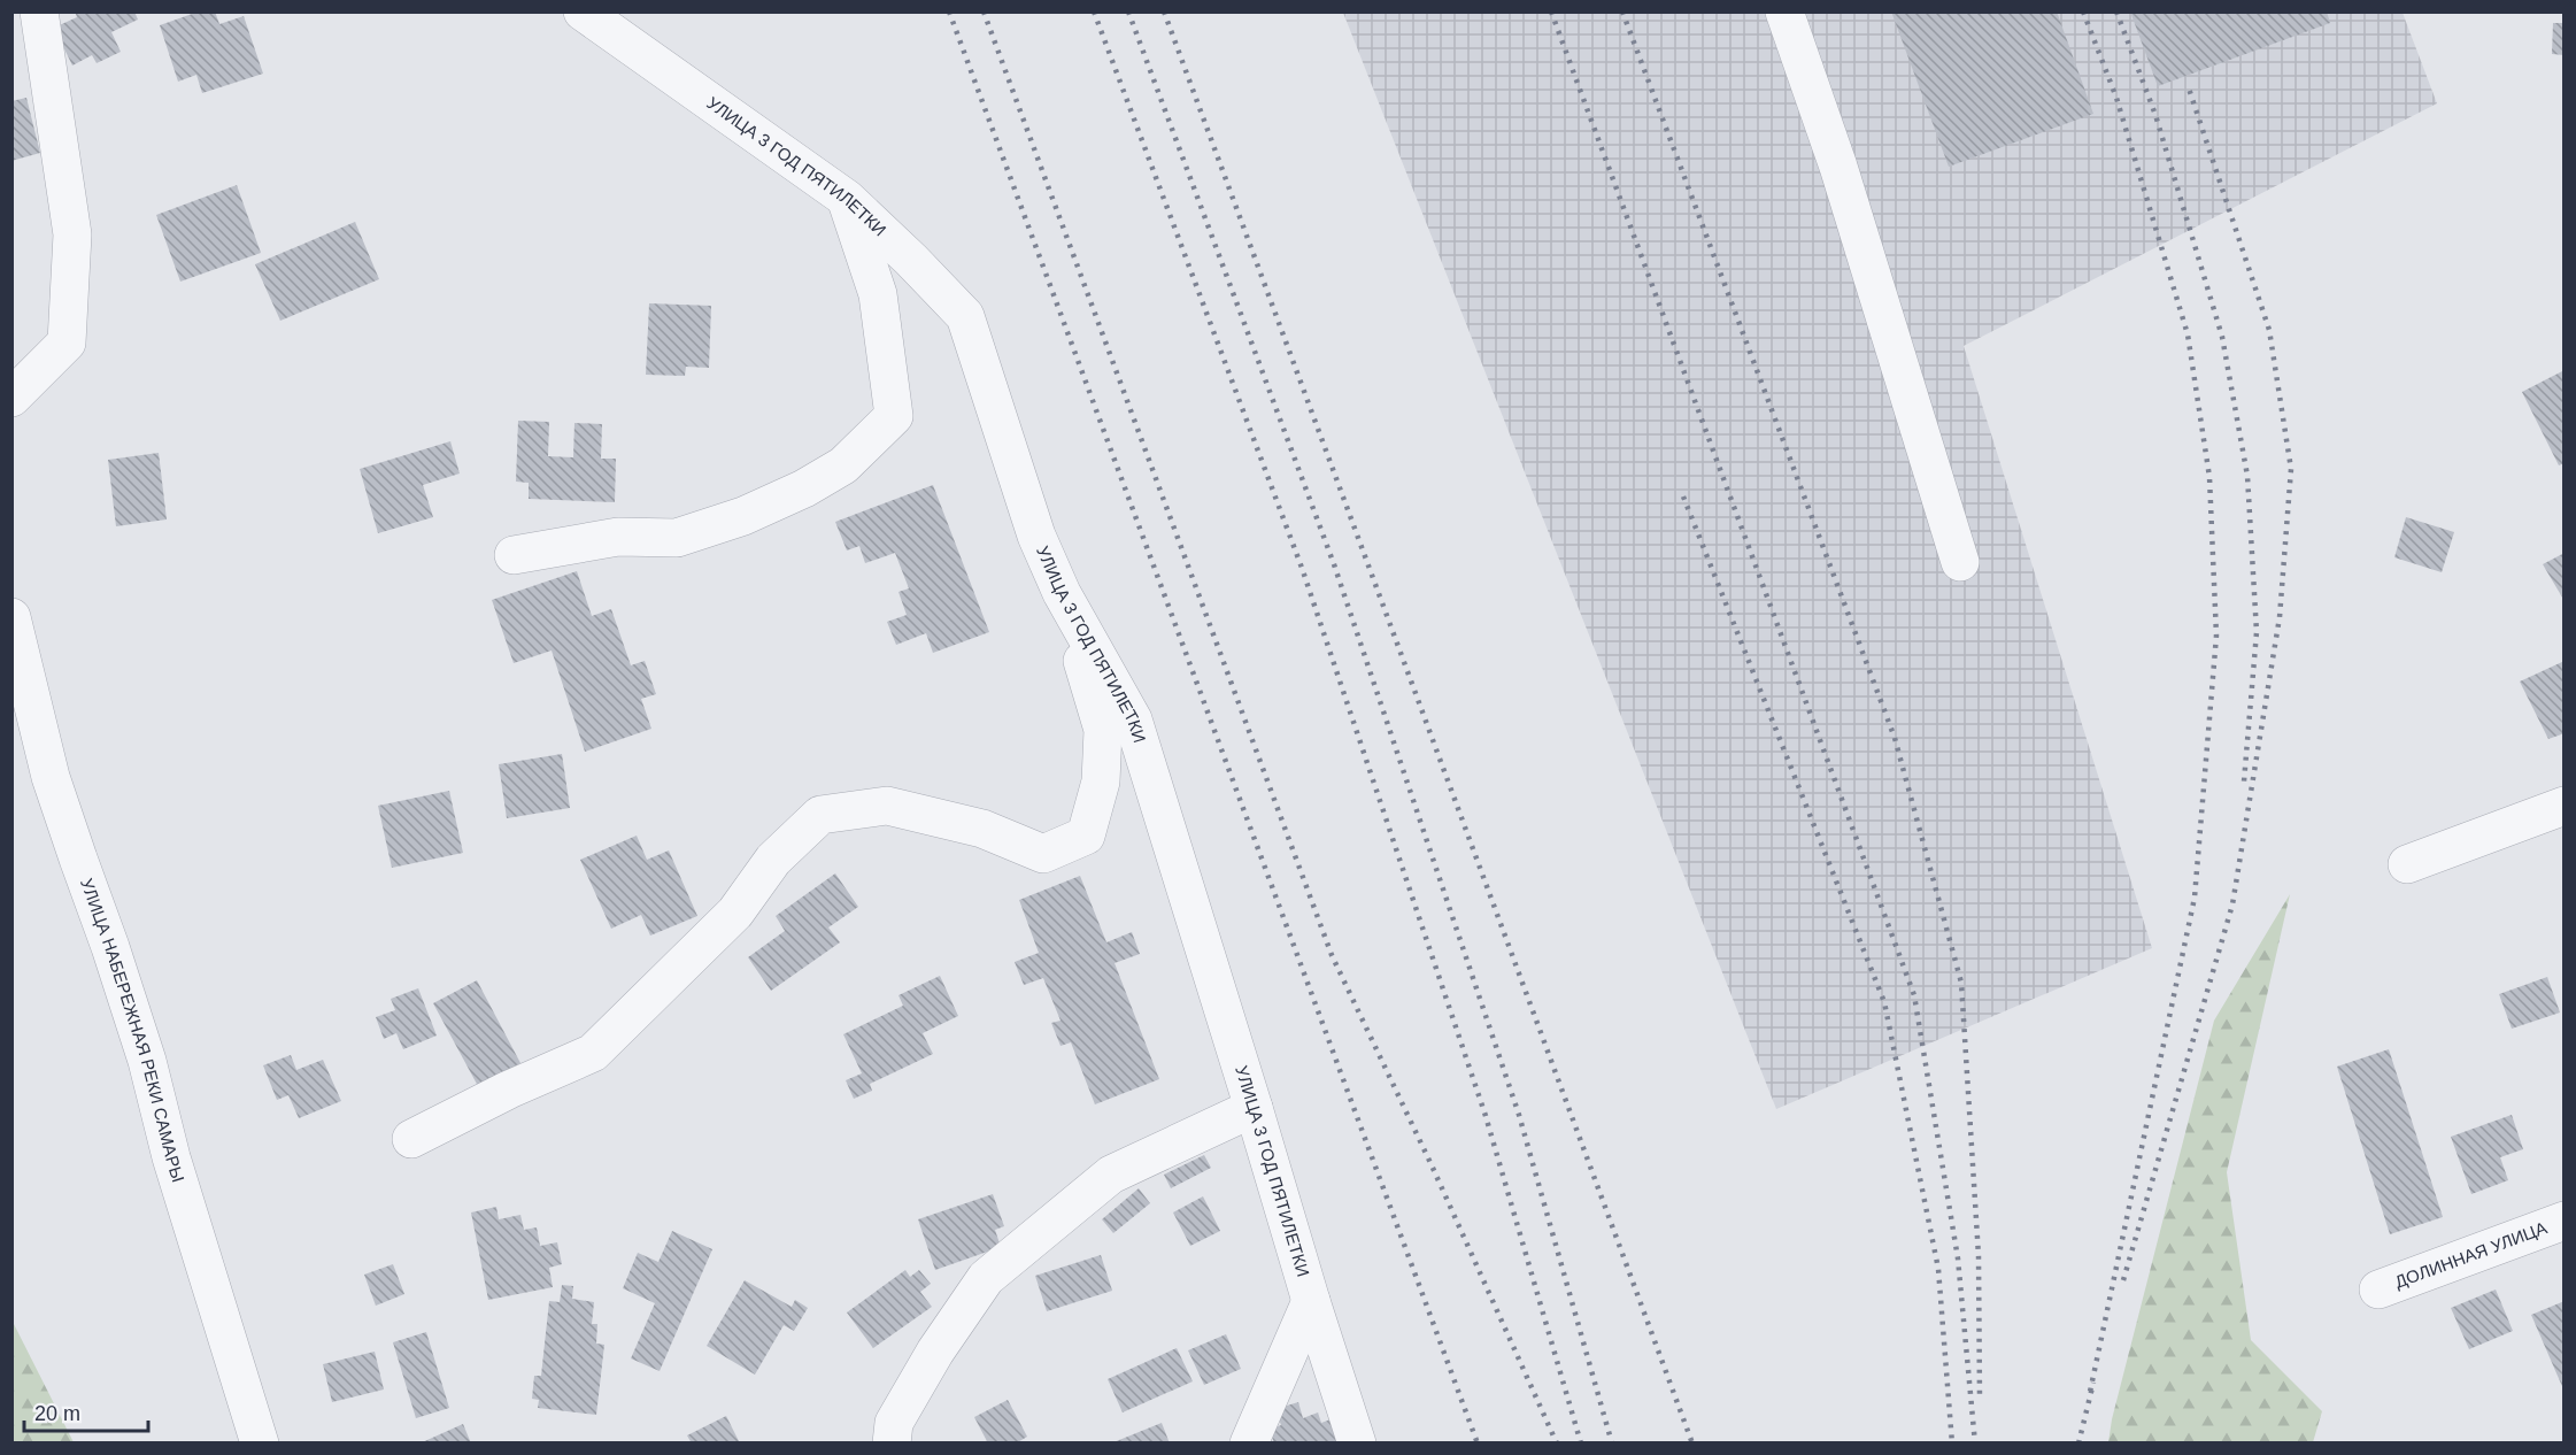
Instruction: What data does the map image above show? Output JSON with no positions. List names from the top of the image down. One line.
{"streets":{"street":["УЛИЦА 3 ГОД ПЯТИЛЕТКИ","УЛИЦА НАБЕРЕЖНАЯ РЕКИ САМАРЫ","ДОЛИННАЯ УЛИЦА"]},"scale_bar":"20 m"}
